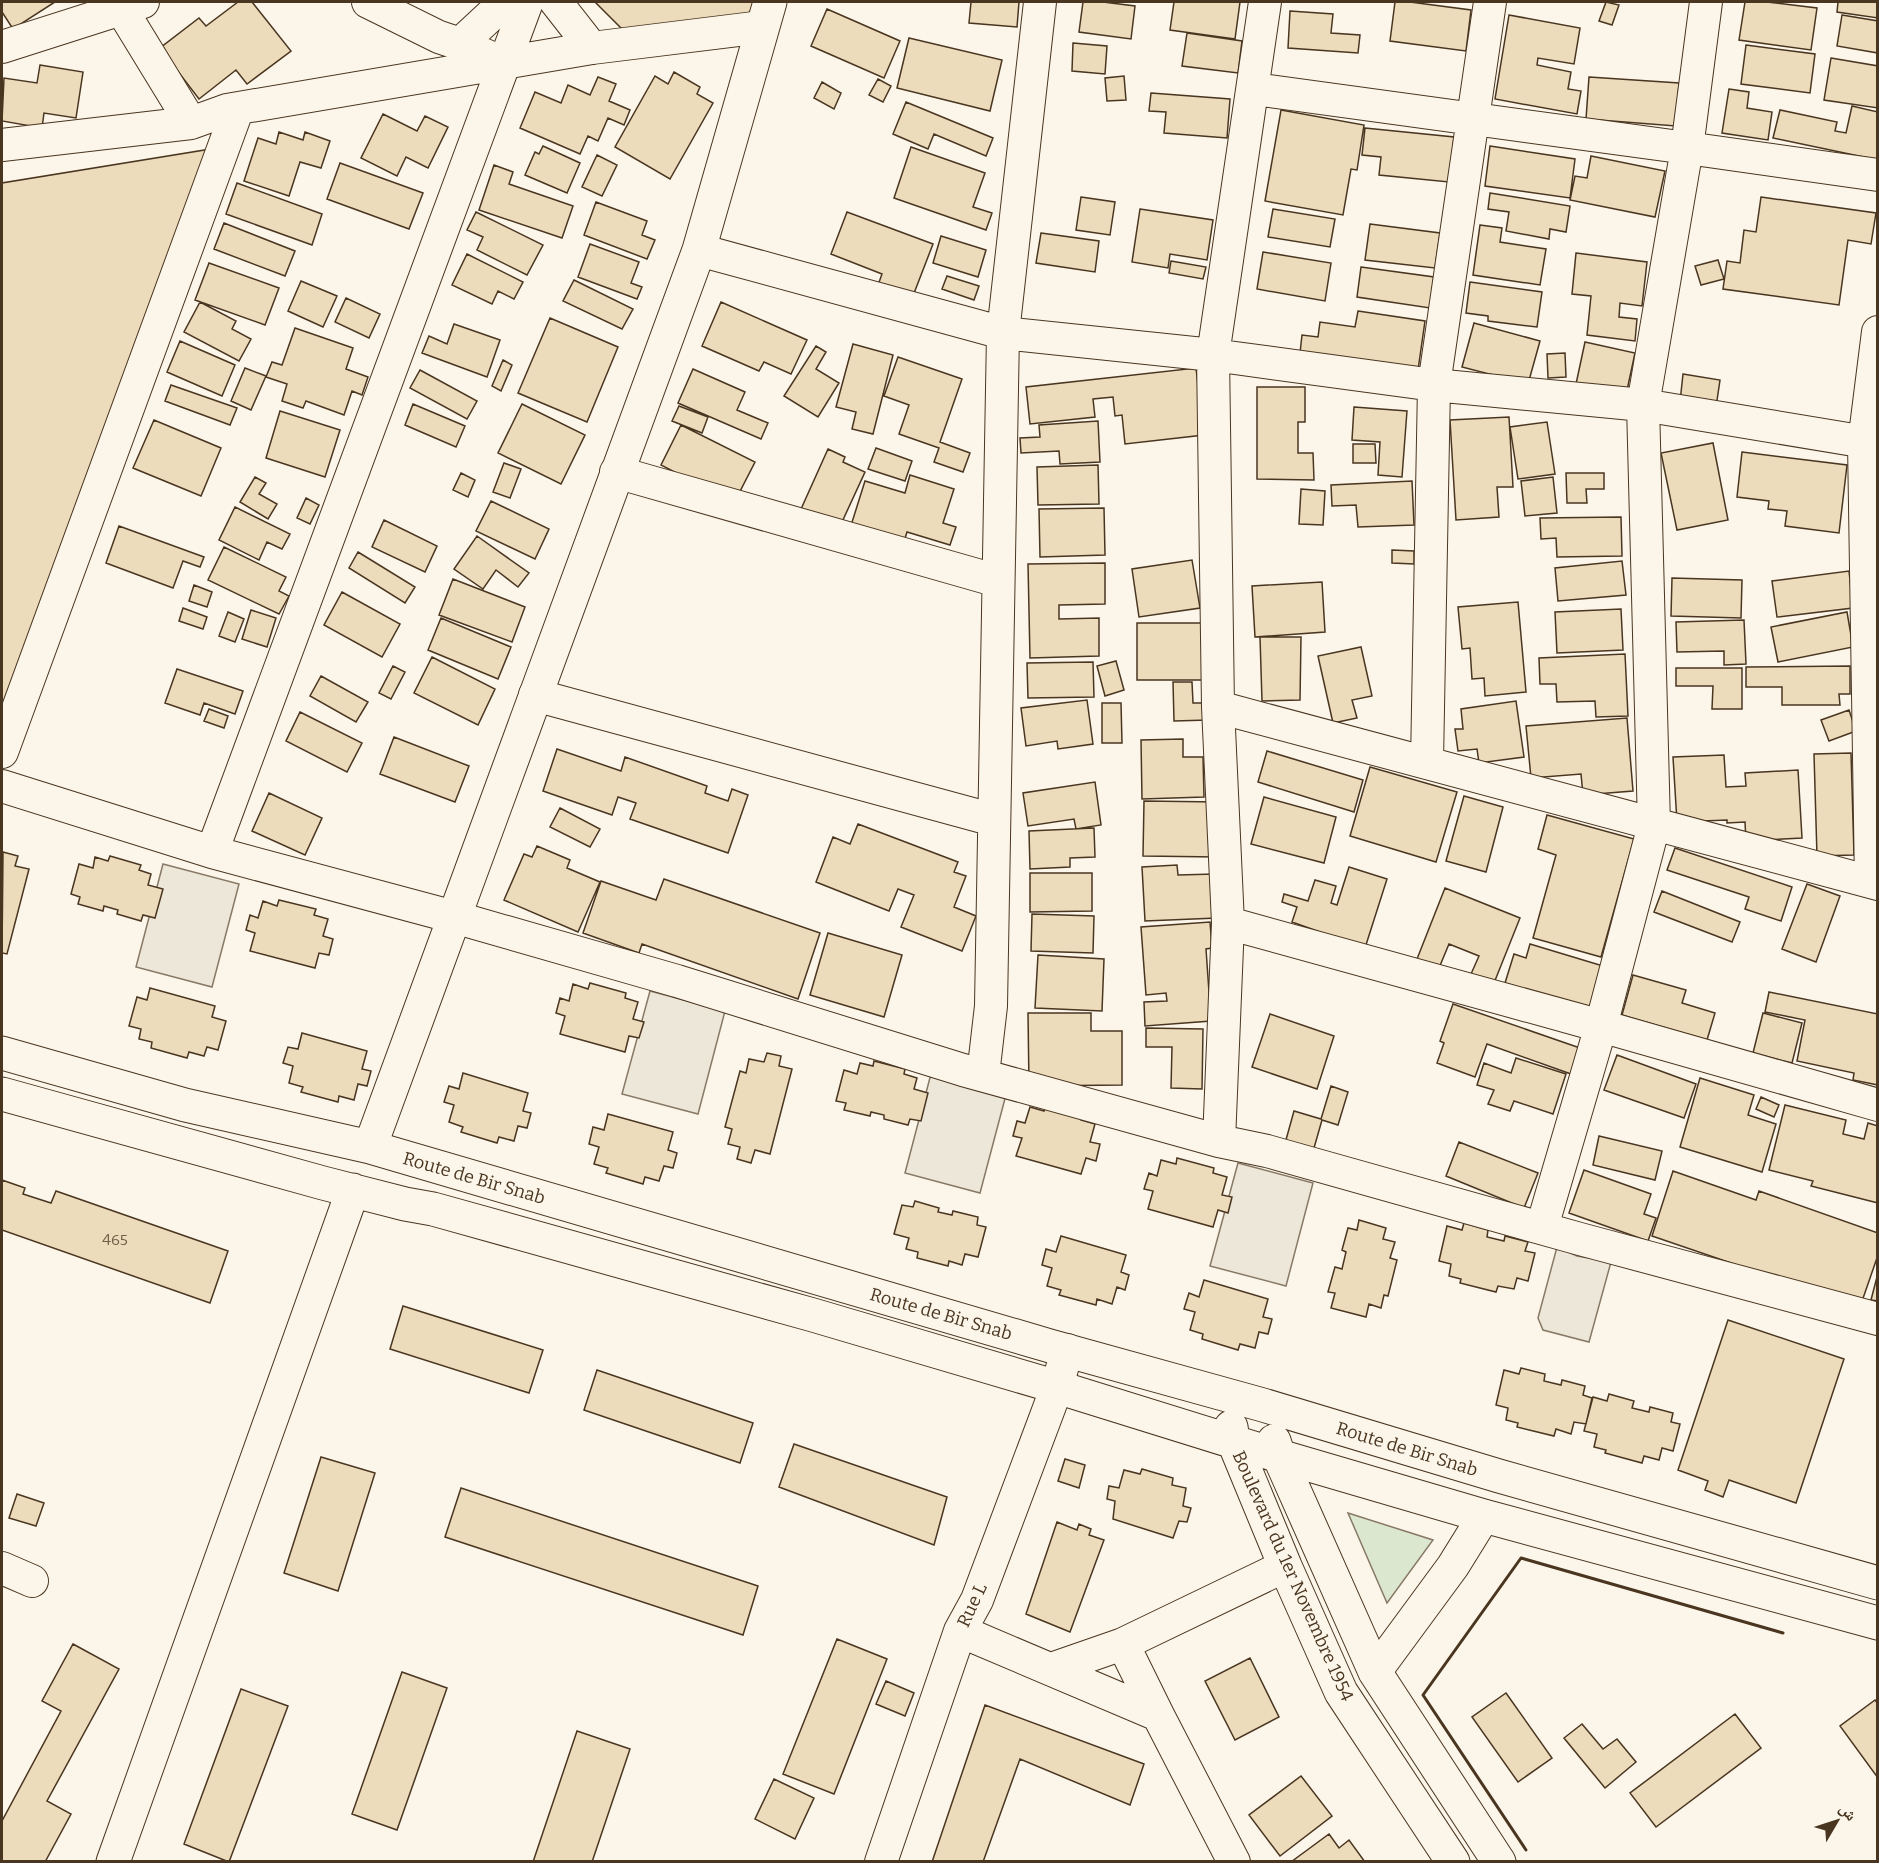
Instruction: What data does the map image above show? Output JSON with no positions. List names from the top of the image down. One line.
{"streets":{"main road":["Route de Bir Snab","Boulevard du 1er Novembre 1954"],"street":["Rue L"]},"crossings":[["Route de Bir Snab","Boulevard du 1er Novembre 1954"],["Route de Bir Snab","Rue L"]],"house_numbers":["465"],"north":"top right"}
